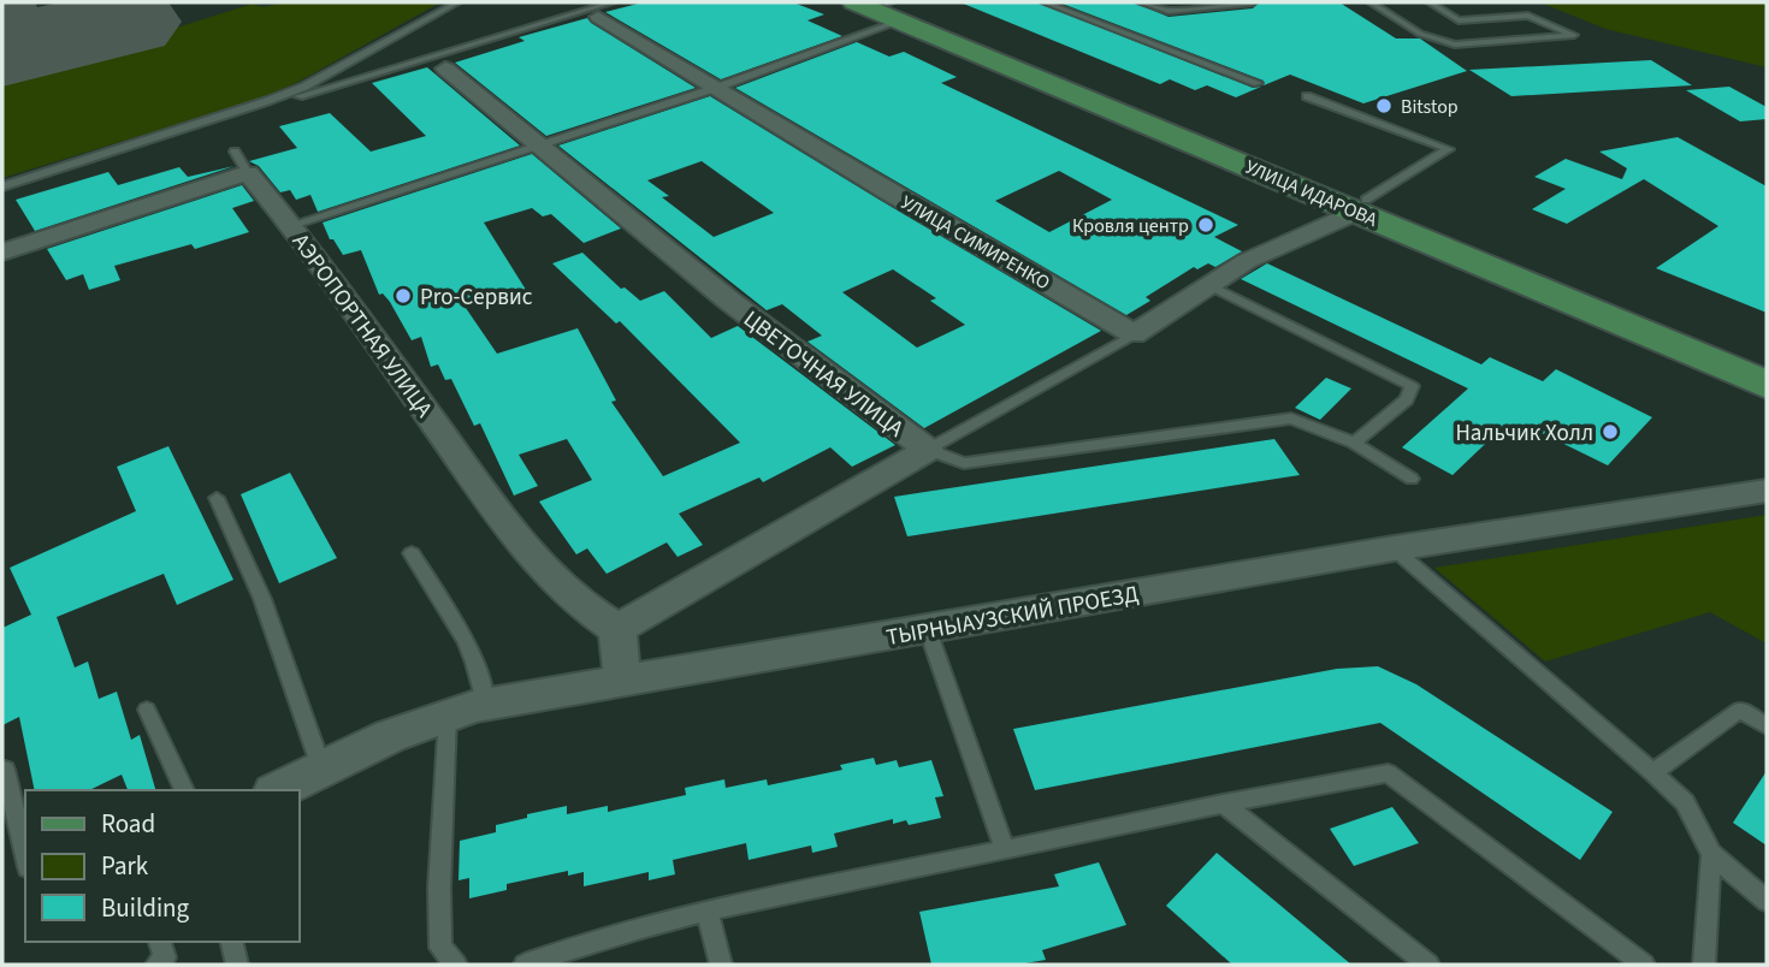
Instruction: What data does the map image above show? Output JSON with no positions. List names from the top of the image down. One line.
{"streets":{"main road":["УЛИЦА ИДАРОВА"],"street":["УЛИЦА СИМИРЕНКО","АЭРОПОРТНАЯ УЛИЦА","ЦВЕТОЧНАЯ УЛИЦА","ТЫРНЫАУЗСКИЙ ПРОЕЗД"]},"crossings":[["АЭРОПОРТНАЯ УЛИЦА","ЦВЕТОЧНАЯ УЛИЦА"]],"places":["Bitstop","Кровля центр","Pro-Сервис","Нальчик Холл"],"legend":["Road","Park","Building"]}
